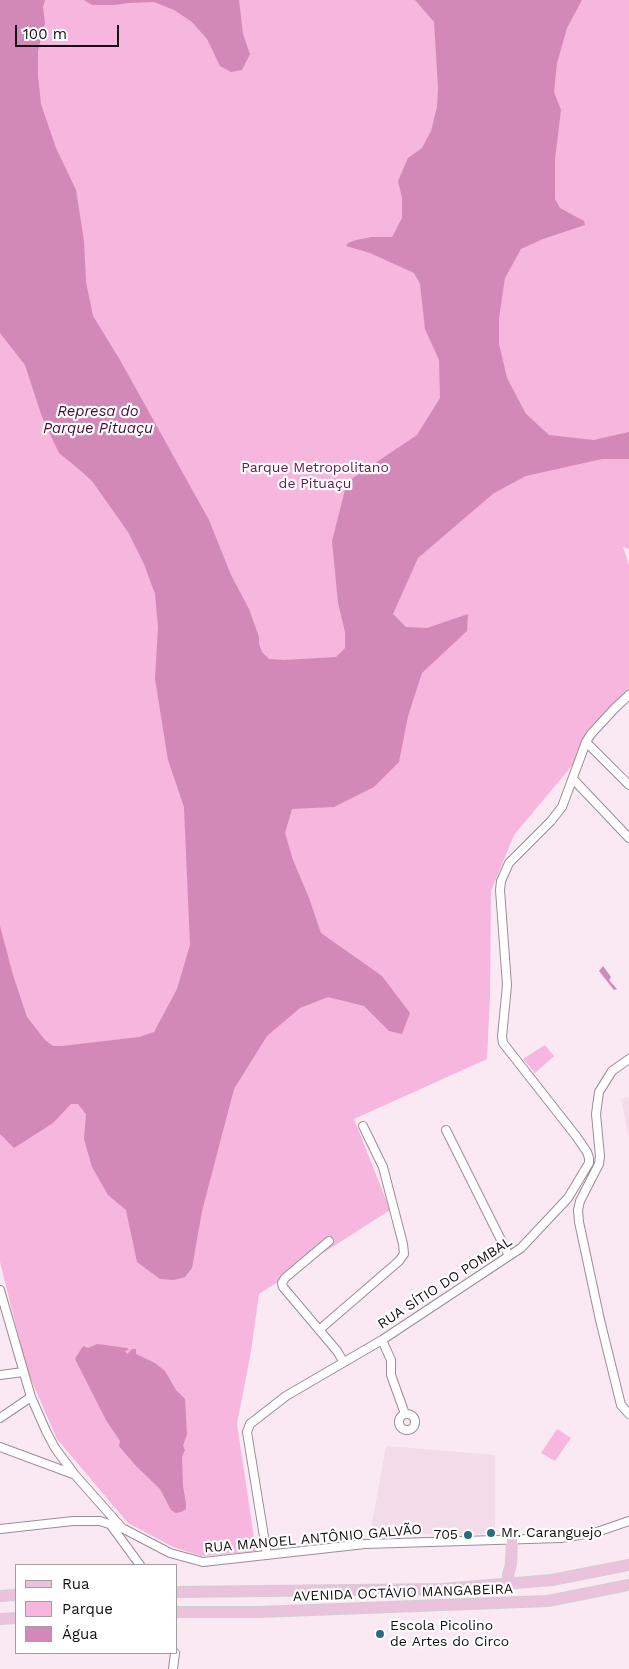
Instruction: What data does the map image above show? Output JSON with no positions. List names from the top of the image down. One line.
{"streets":{"main road":["AVENIDA OCTÁVIO MANGABEIRA"],"street":["RUA SÍTIO DO POMBAL","RUA MANOEL ANTÔNIO GALVÃO"]},"crossings":[["RUA SÍTIO DO POMBAL","RUA MANOEL ANTÔNIO GALVÃO"]],"water":["Represa do Parque Pituaçu"],"parks":["Parque Metropolitano de Pituaçu"],"places":["Mr. Caranguejo","705","Escola Picolino de Artes do Circo"],"legend":["Rua","Parque","Água"],"scale_bar":"100 m"}
